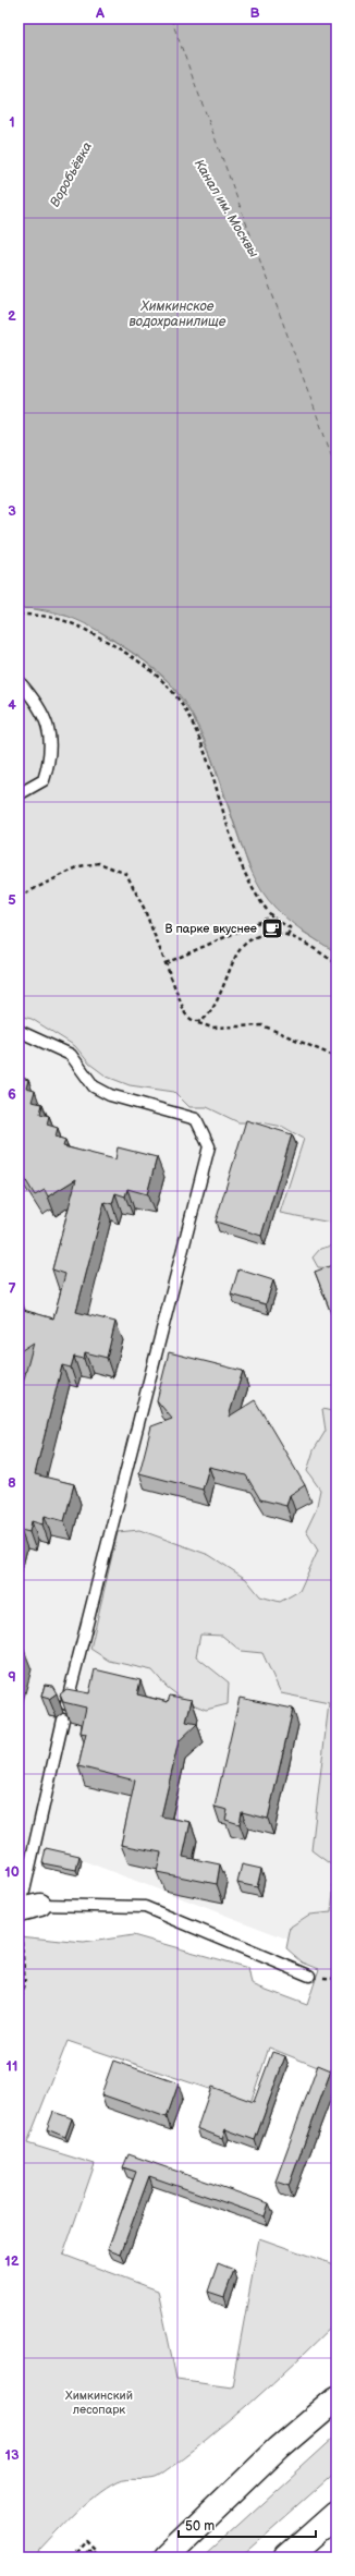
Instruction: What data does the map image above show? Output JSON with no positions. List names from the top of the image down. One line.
{"water":["Воробьёвка","Канал им. Москвы","Химкинское водохранилище"],"parks":["Химкинский лесопарк"],"places":{"cafe":["В парке вкуснее"]},"scale_bar":"50 m","grid":{"columns":["A","B"],"rows":["1","2","3","4","5","6","7","8","9","10","11","12","13"]}}
